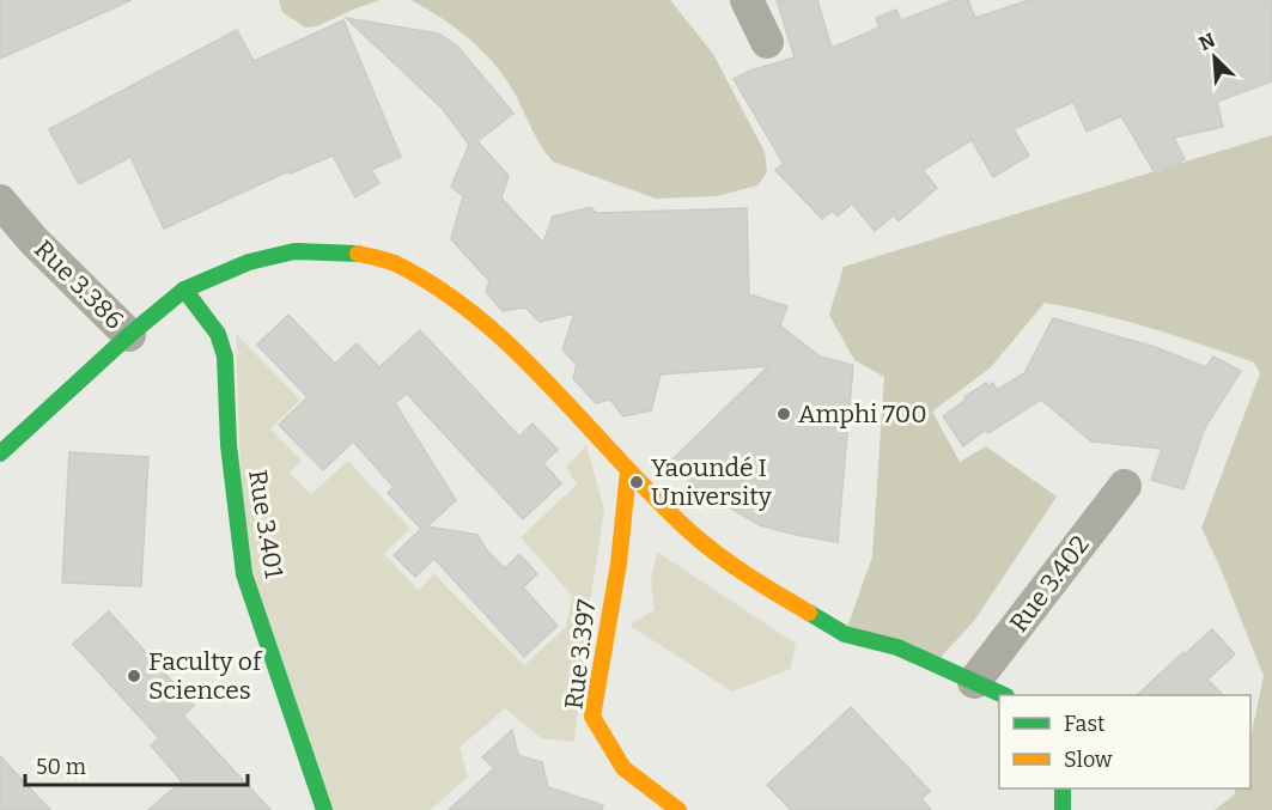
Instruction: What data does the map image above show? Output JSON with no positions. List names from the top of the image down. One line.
{"streets":{"street":["Rue 3.386","Rue 3.401","Rue 3.402","Rue 3.397"]},"places":["Amphi 700","Yaoundé I University","Faculty of Sciences"],"legend":["Fast","Slow"],"scale_bar":"50 m","north":"top left"}
